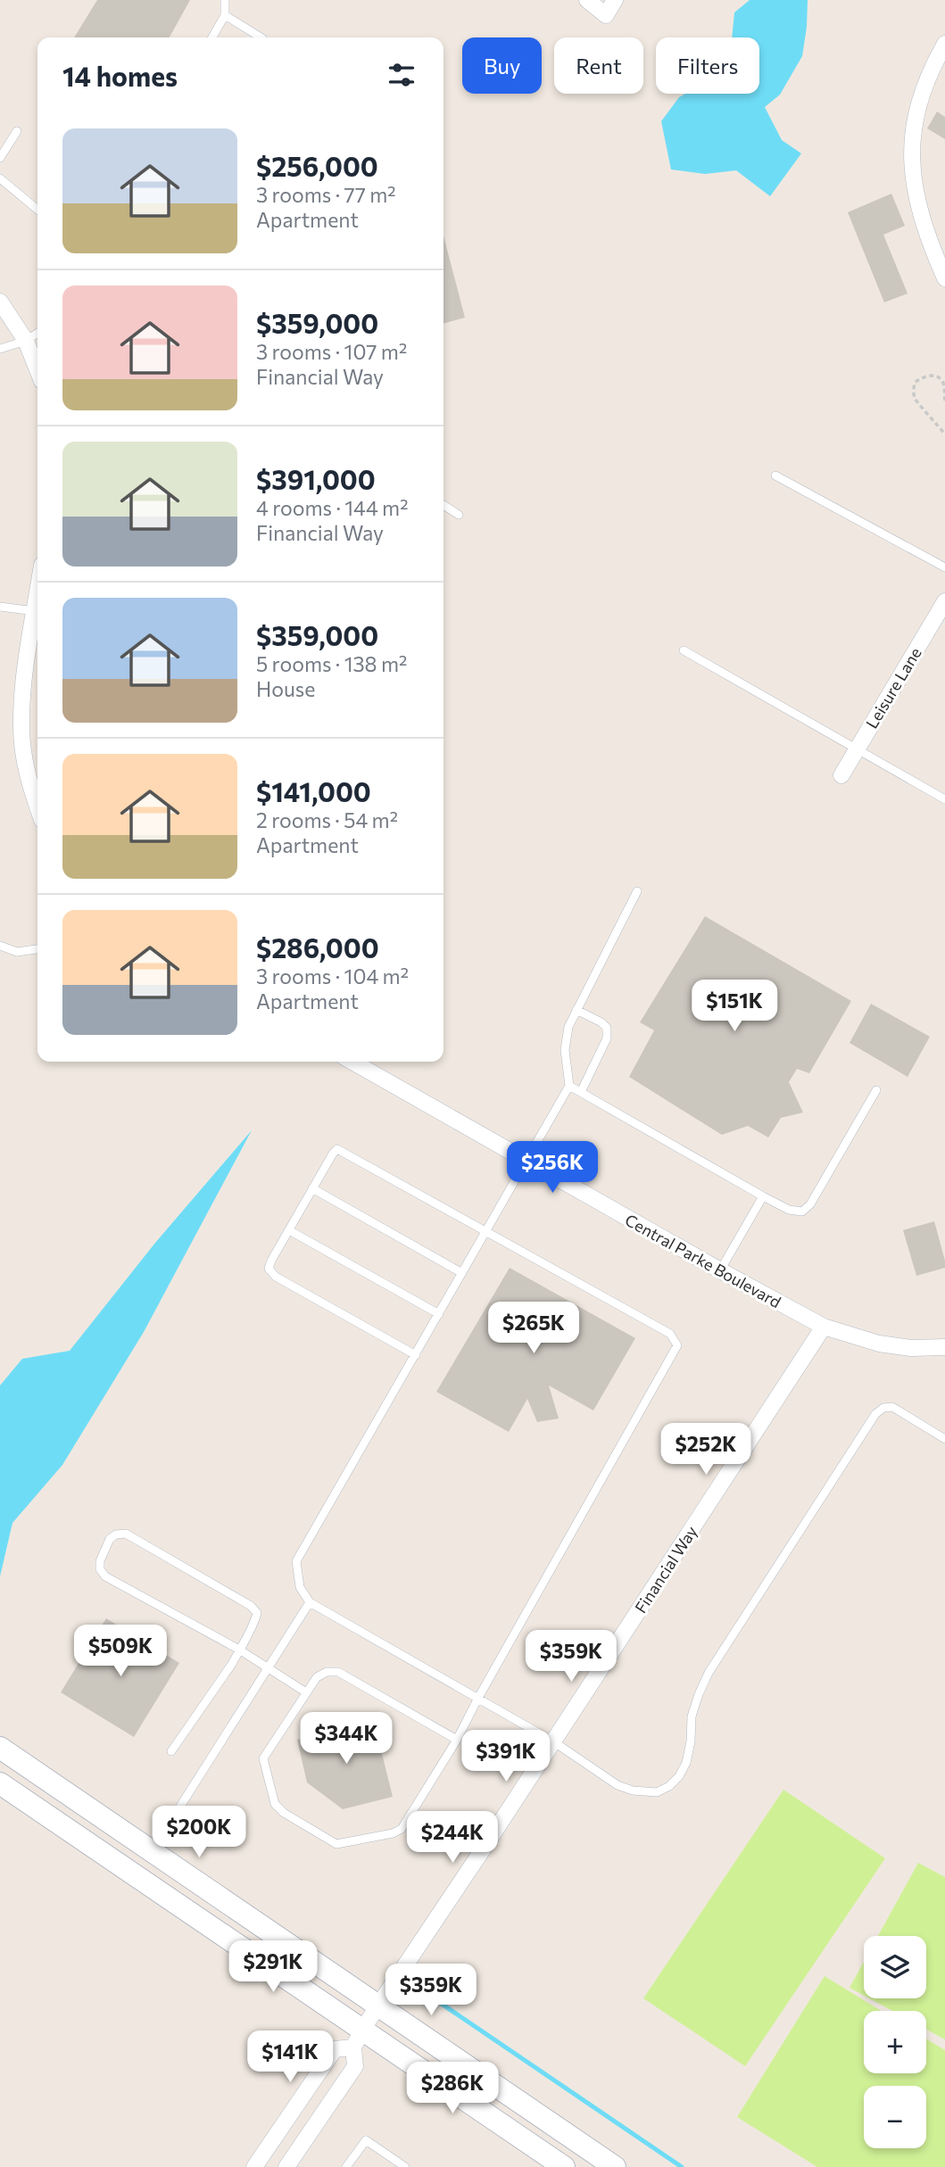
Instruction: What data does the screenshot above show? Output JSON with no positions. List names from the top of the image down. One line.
{"streets":{"street":["Leisure Lane","Central Parke Boulevard","Financial Way"]},"crossings":[["Central Parke Boulevard","Financial Way"]],"page":{"chip":["Buy","Rent","Filters"],"heading":"14 homes","list":[{"name":"$256,000","note":"3 rooms · 77 m² · Apartment"},{"name":"$359,000","note":"3 rooms · 107 m² · Financial Way"},{"name":"$391,000","note":"4 rooms · 144 m² · Financial Way"},{"name":"$359,000","note":"5 rooms · 138 m² · House"},{"name":"$141,000","note":"2 rooms · 54 m² · Apartment"},{"name":"$286,000","note":"3 rooms · 104 m² · Apartment"}],"price":["$151K","$256K","$265K","$252K","$509K","$359K","$344K","$391K","$200K","$244K","$291K","$359K","$141K","$286K"],"map_buttons":["+","−"]}}
